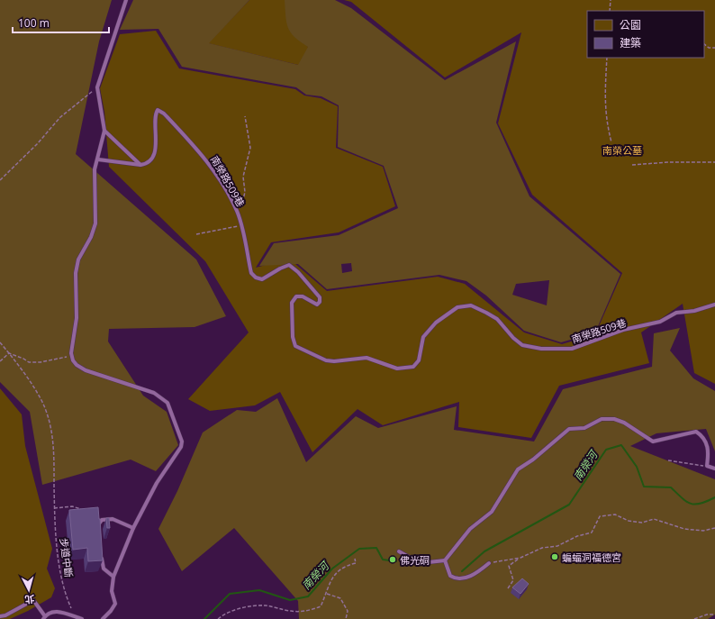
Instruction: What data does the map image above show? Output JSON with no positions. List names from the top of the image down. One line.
{"streets":{"lane":["南榮路509巷"],"path":["步道中斷"]},"water":["南榮河"],"parks":["南榮公墓"],"places":["蝙蝠洞福德宮","佛光硐"],"legend":["公園","建築"],"scale_bar":"100 m","north":"bottom"}
